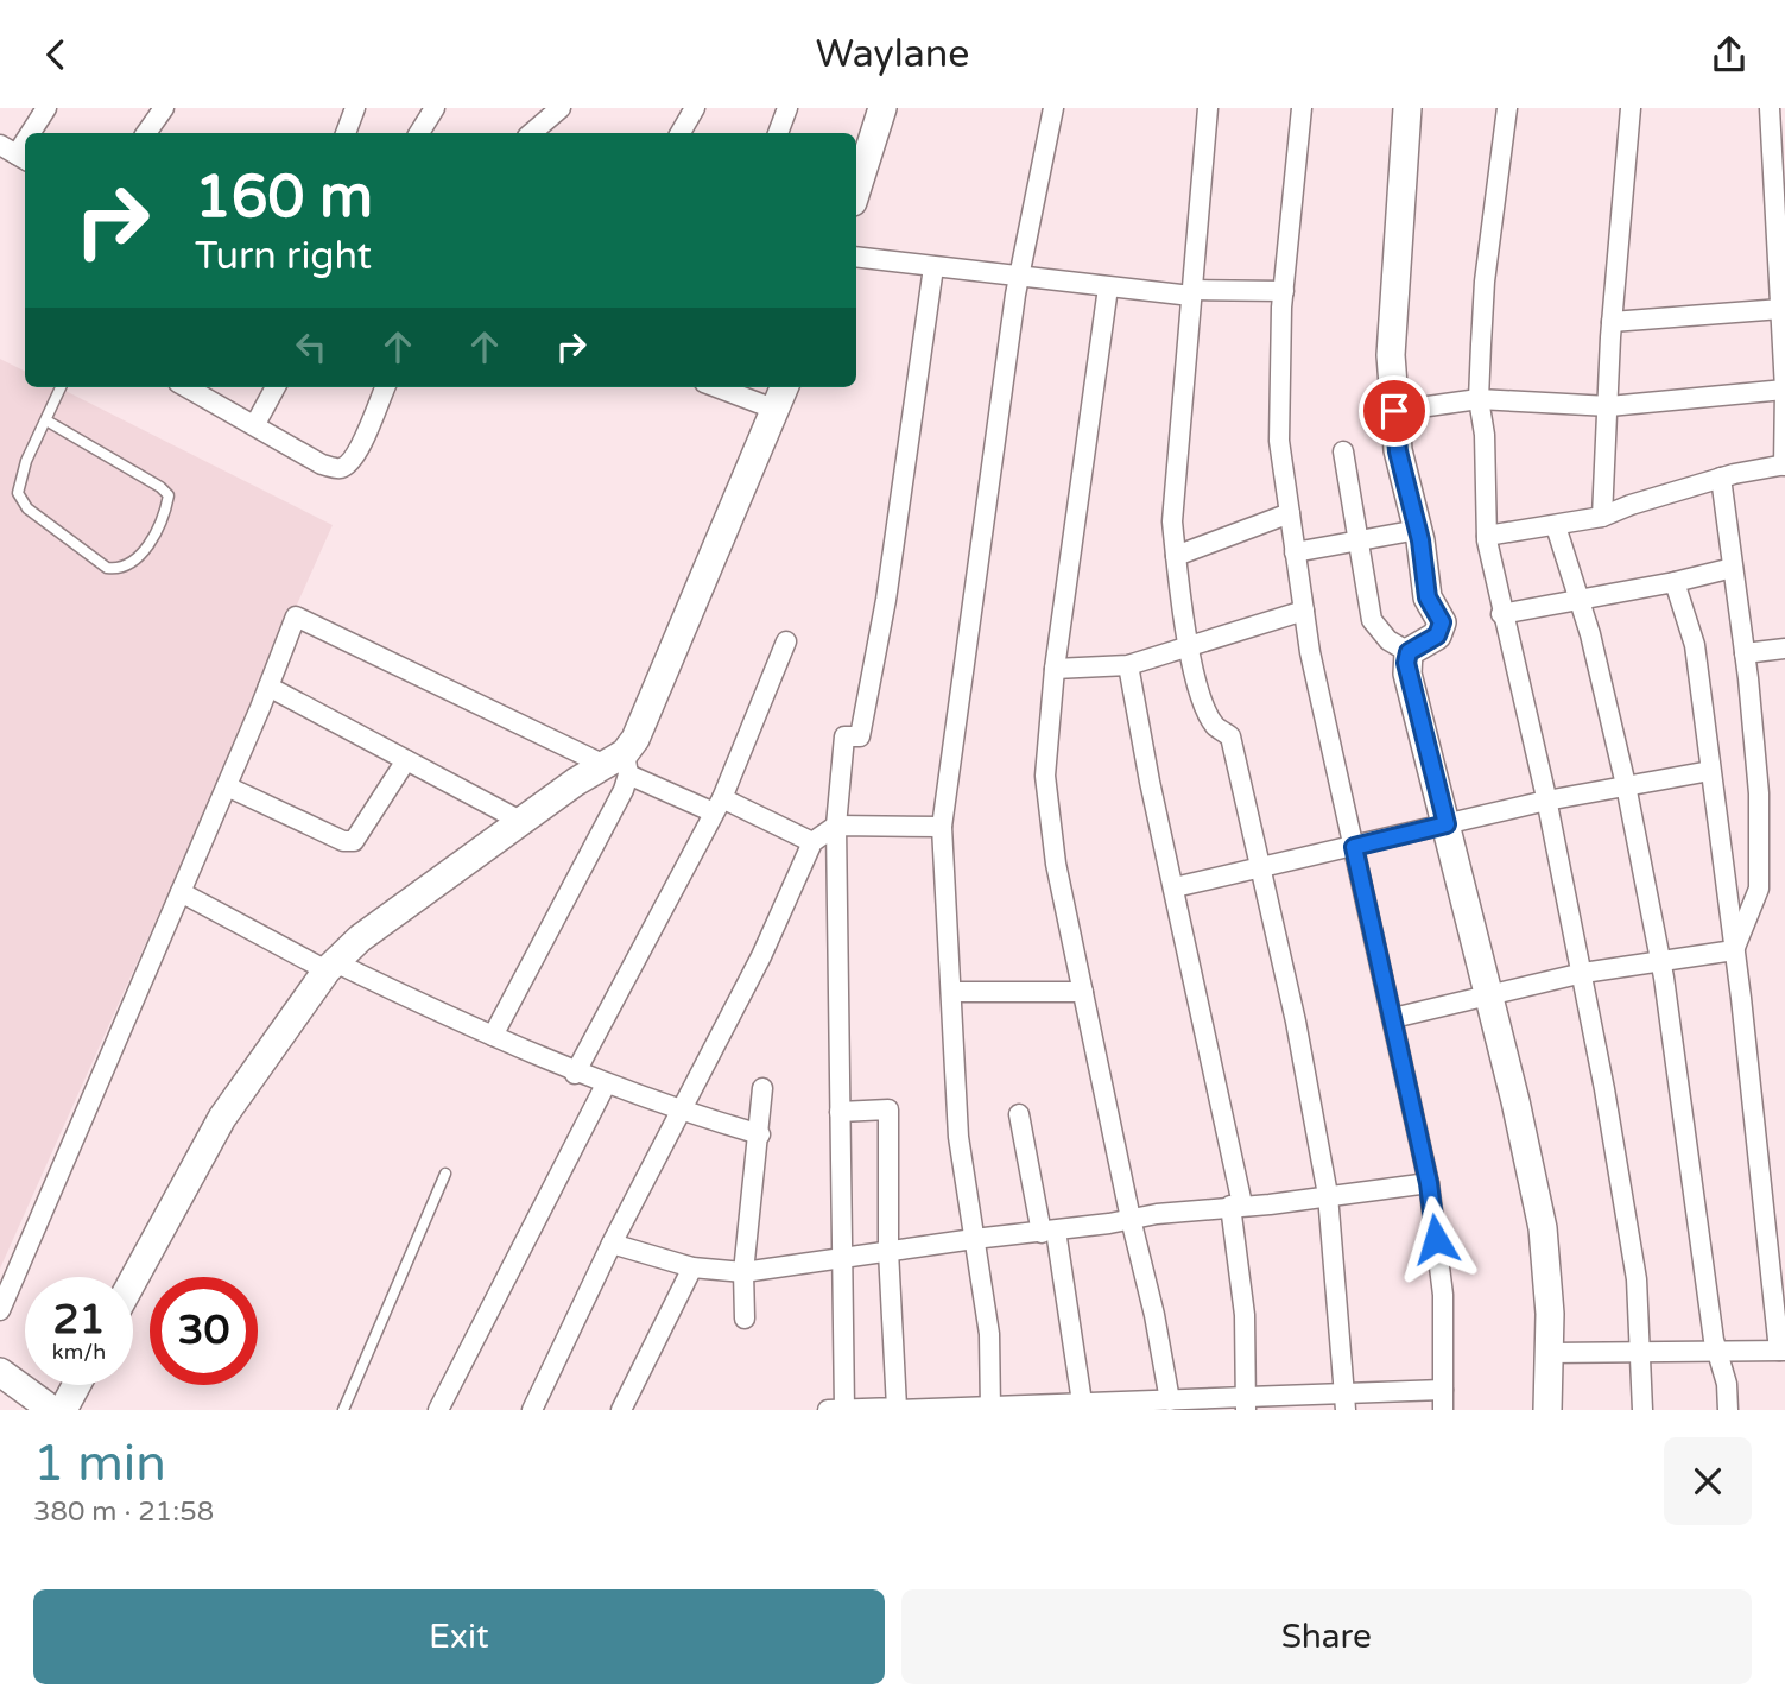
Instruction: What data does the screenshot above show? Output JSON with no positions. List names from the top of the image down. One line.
{"page":{"header":"Waylane","turn":["160 m","Turn right"],"speed":"21 km/h","limit":"30","heading":["1 min","380 m · 21:58"],"buttons":["Exit","Share"]}}
